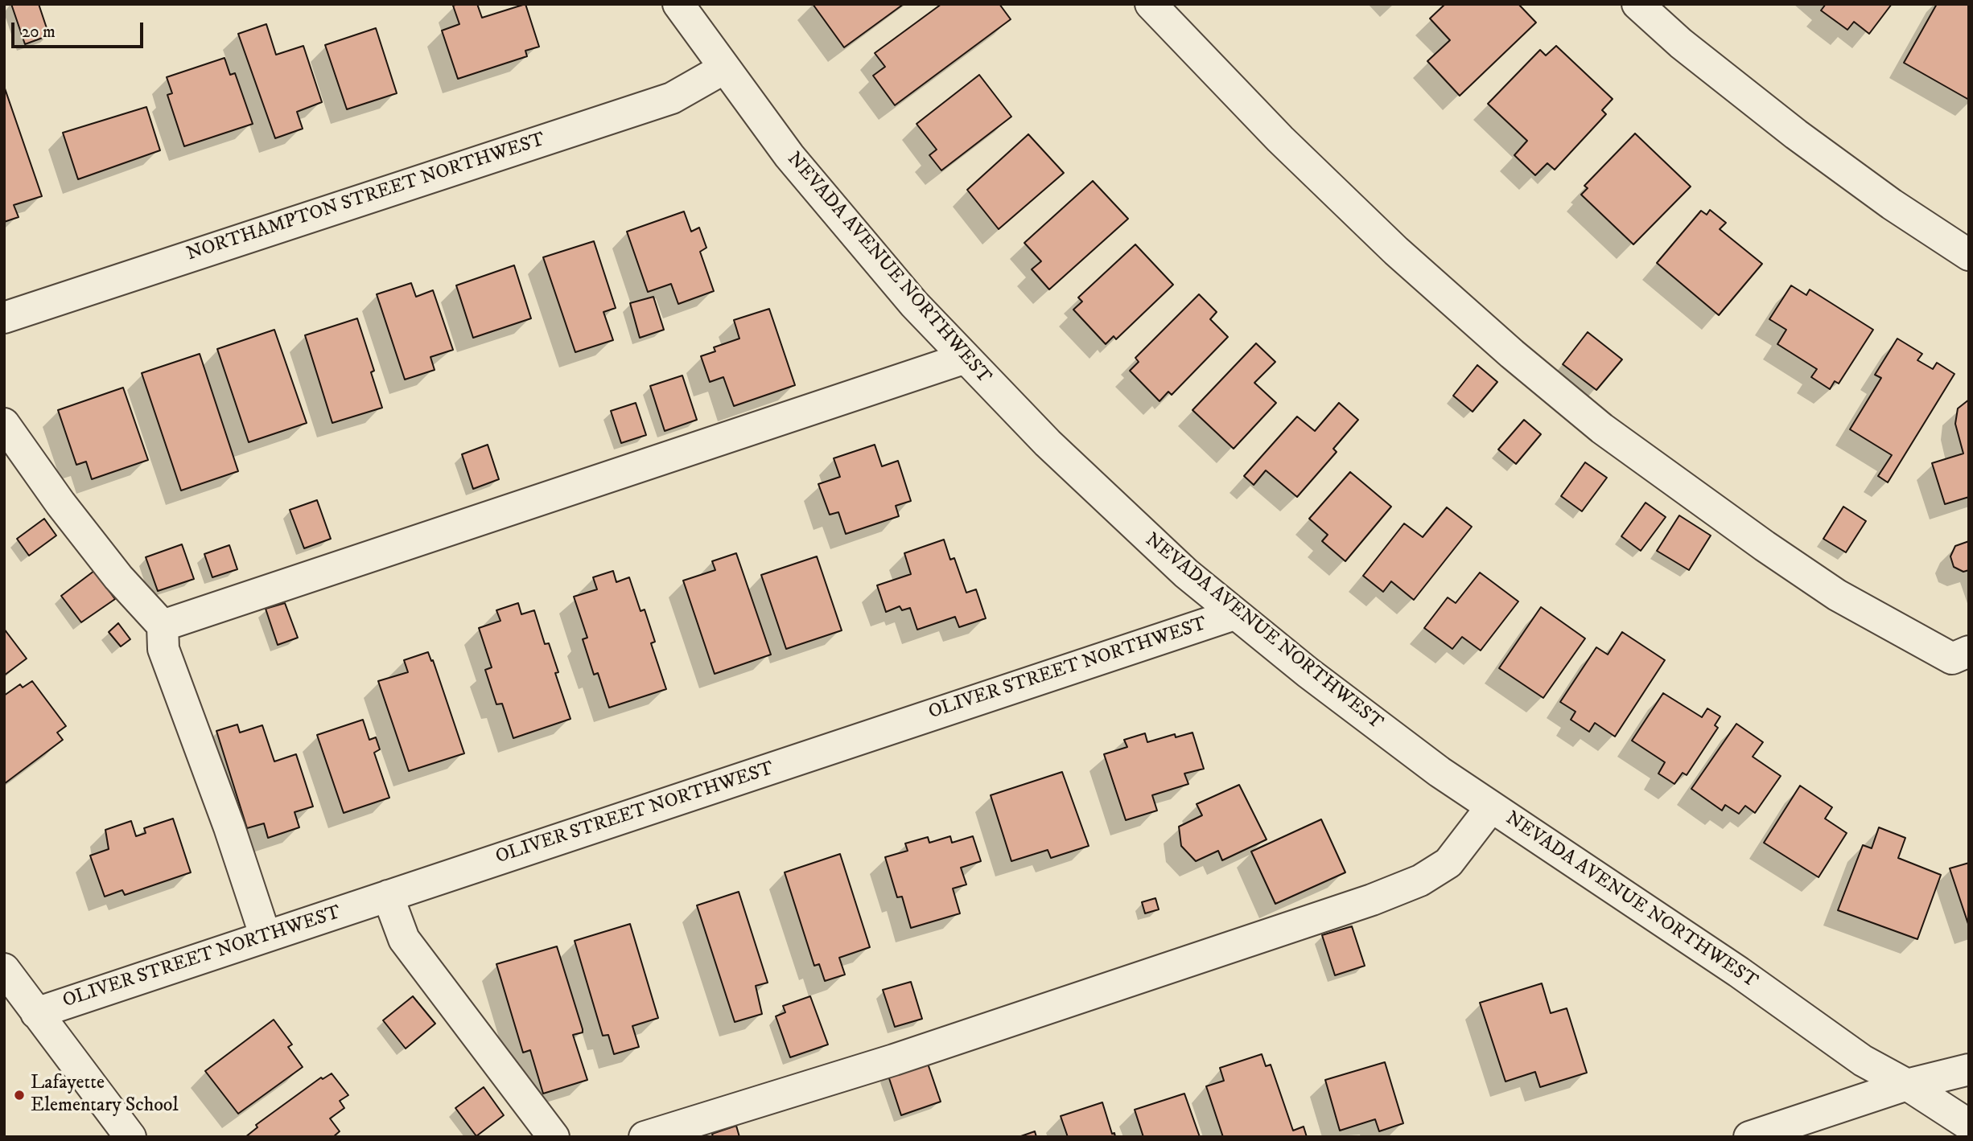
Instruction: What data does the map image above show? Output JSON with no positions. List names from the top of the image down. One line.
{"streets":{"street":["NORTHAMPTON STREET NORTHWEST","NEVADA AVENUE NORTHWEST","OLIVER STREET NORTHWEST"]},"crossings":[["NORTHAMPTON STREET NORTHWEST","NEVADA AVENUE NORTHWEST"],["NEVADA AVENUE NORTHWEST","OLIVER STREET NORTHWEST"]],"places":["Lafayette Elementary School"],"scale_bar":"20 m"}
